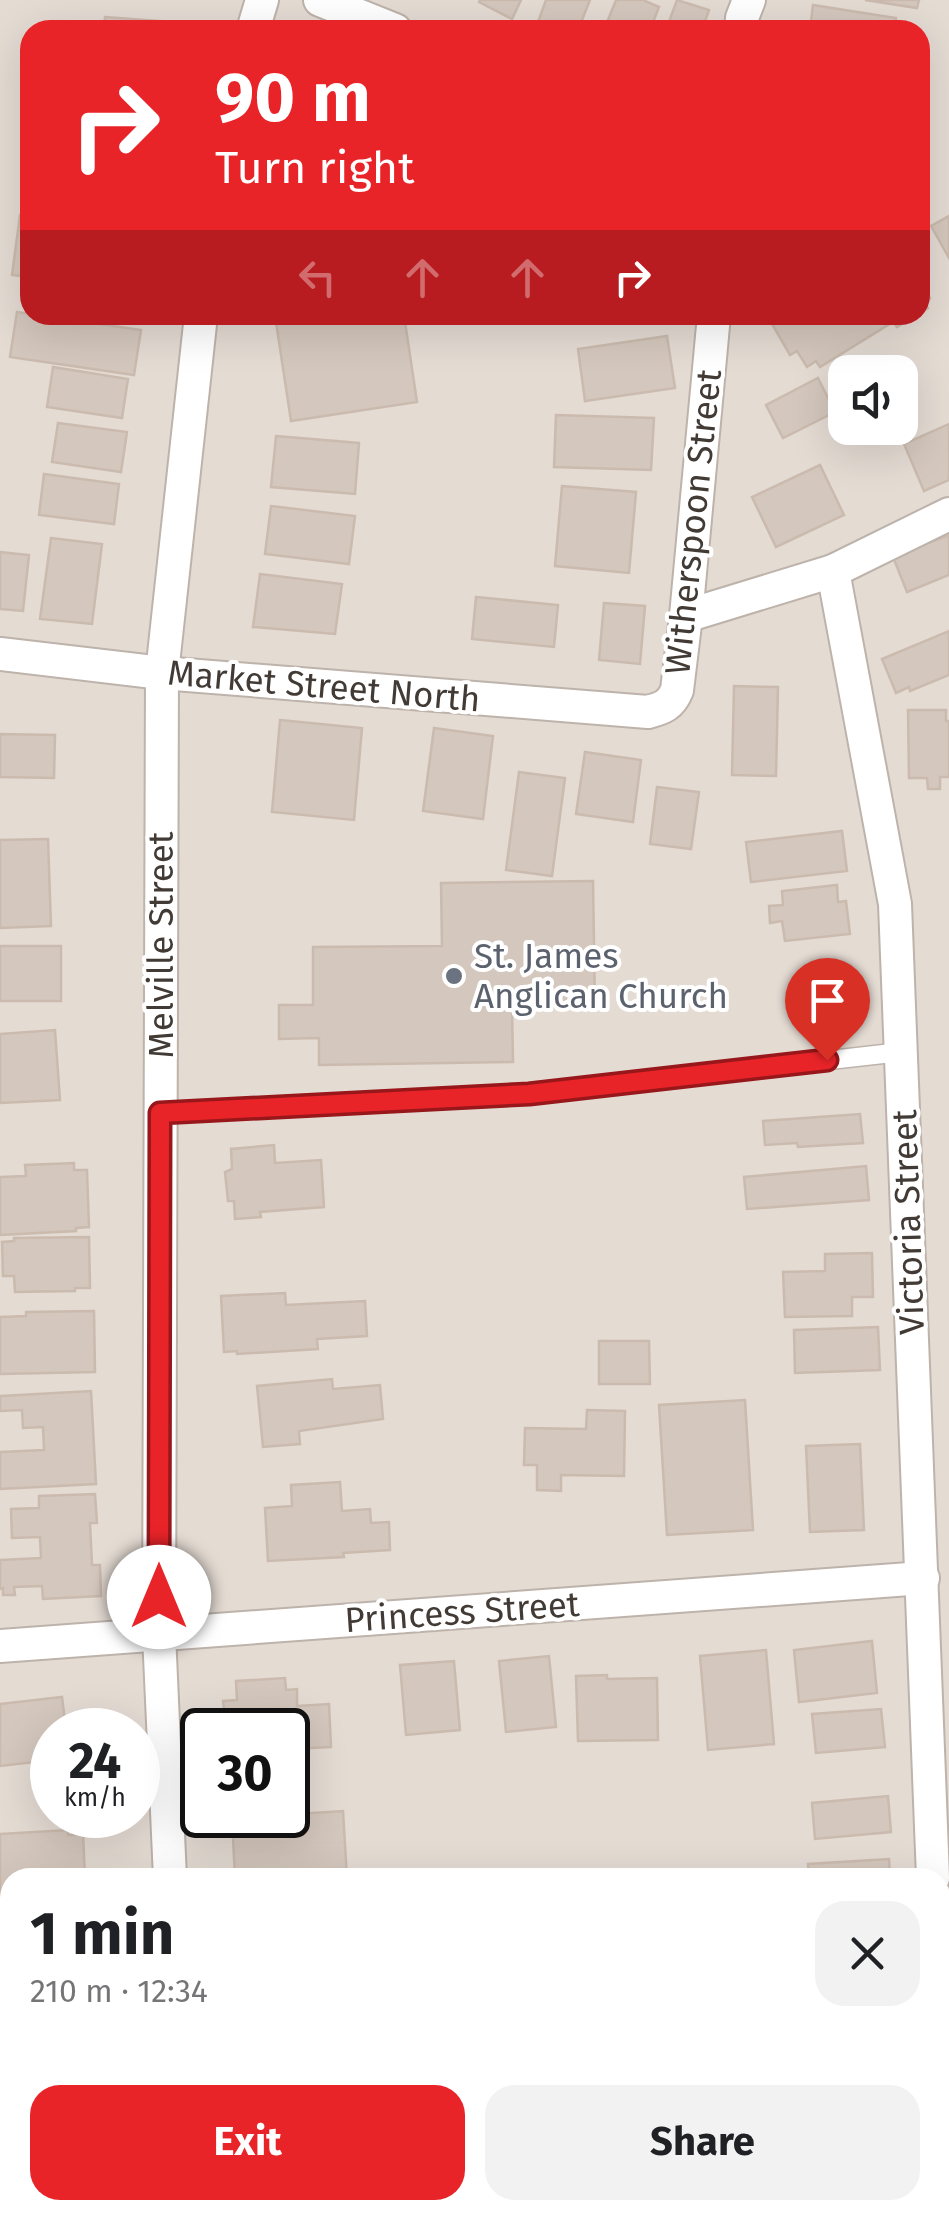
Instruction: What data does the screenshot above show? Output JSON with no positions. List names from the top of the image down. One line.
{"streets":{"street":["Witherspoon Street","Market Street North","Melville Street","Victoria Street","Princess Street"]},"crossings":[["Witherspoon Street","Market Street North"],["Market Street North","Melville Street"],["Melville Street","Princess Street"],["Victoria Street","Princess Street"]],"places":["St. James Anglican Church"],"page":{"turn":["90 m","Turn right"],"speed":"24 km/h","limit":"30","heading":["1 min","210 m · 12:34"],"buttons":["Exit","Share"]}}
